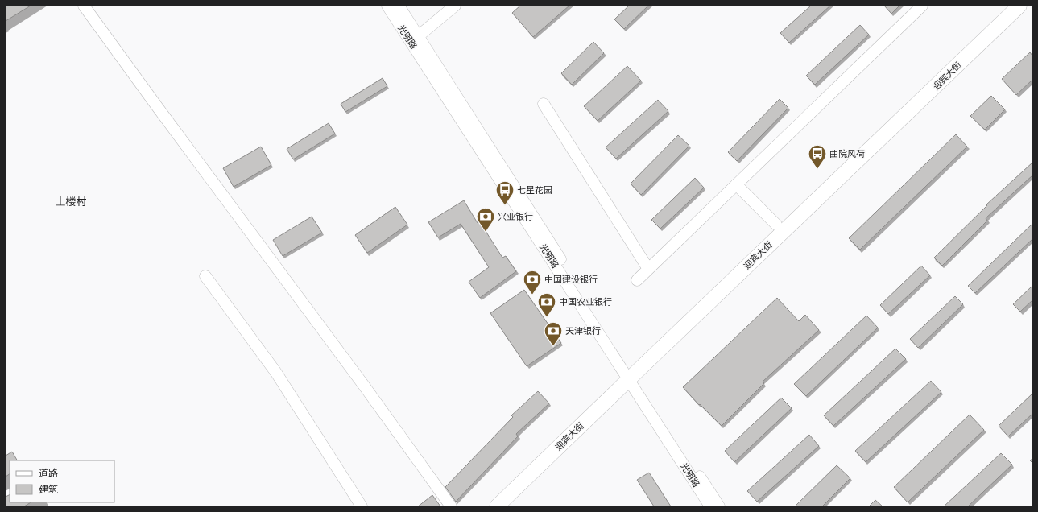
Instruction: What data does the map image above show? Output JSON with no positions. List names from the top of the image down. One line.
{"streets":{"main road":["迎宾大街"],"street":["光明路"]},"crossings":[["光明路","迎宾大街"]],"districts":["土楼村"],"places":{"bus stop":["曲院风荷","七星花园"],"bank":["兴业银行","中国建设银行","中国农业银行","天津银行"]},"legend":["道路","建筑"]}
